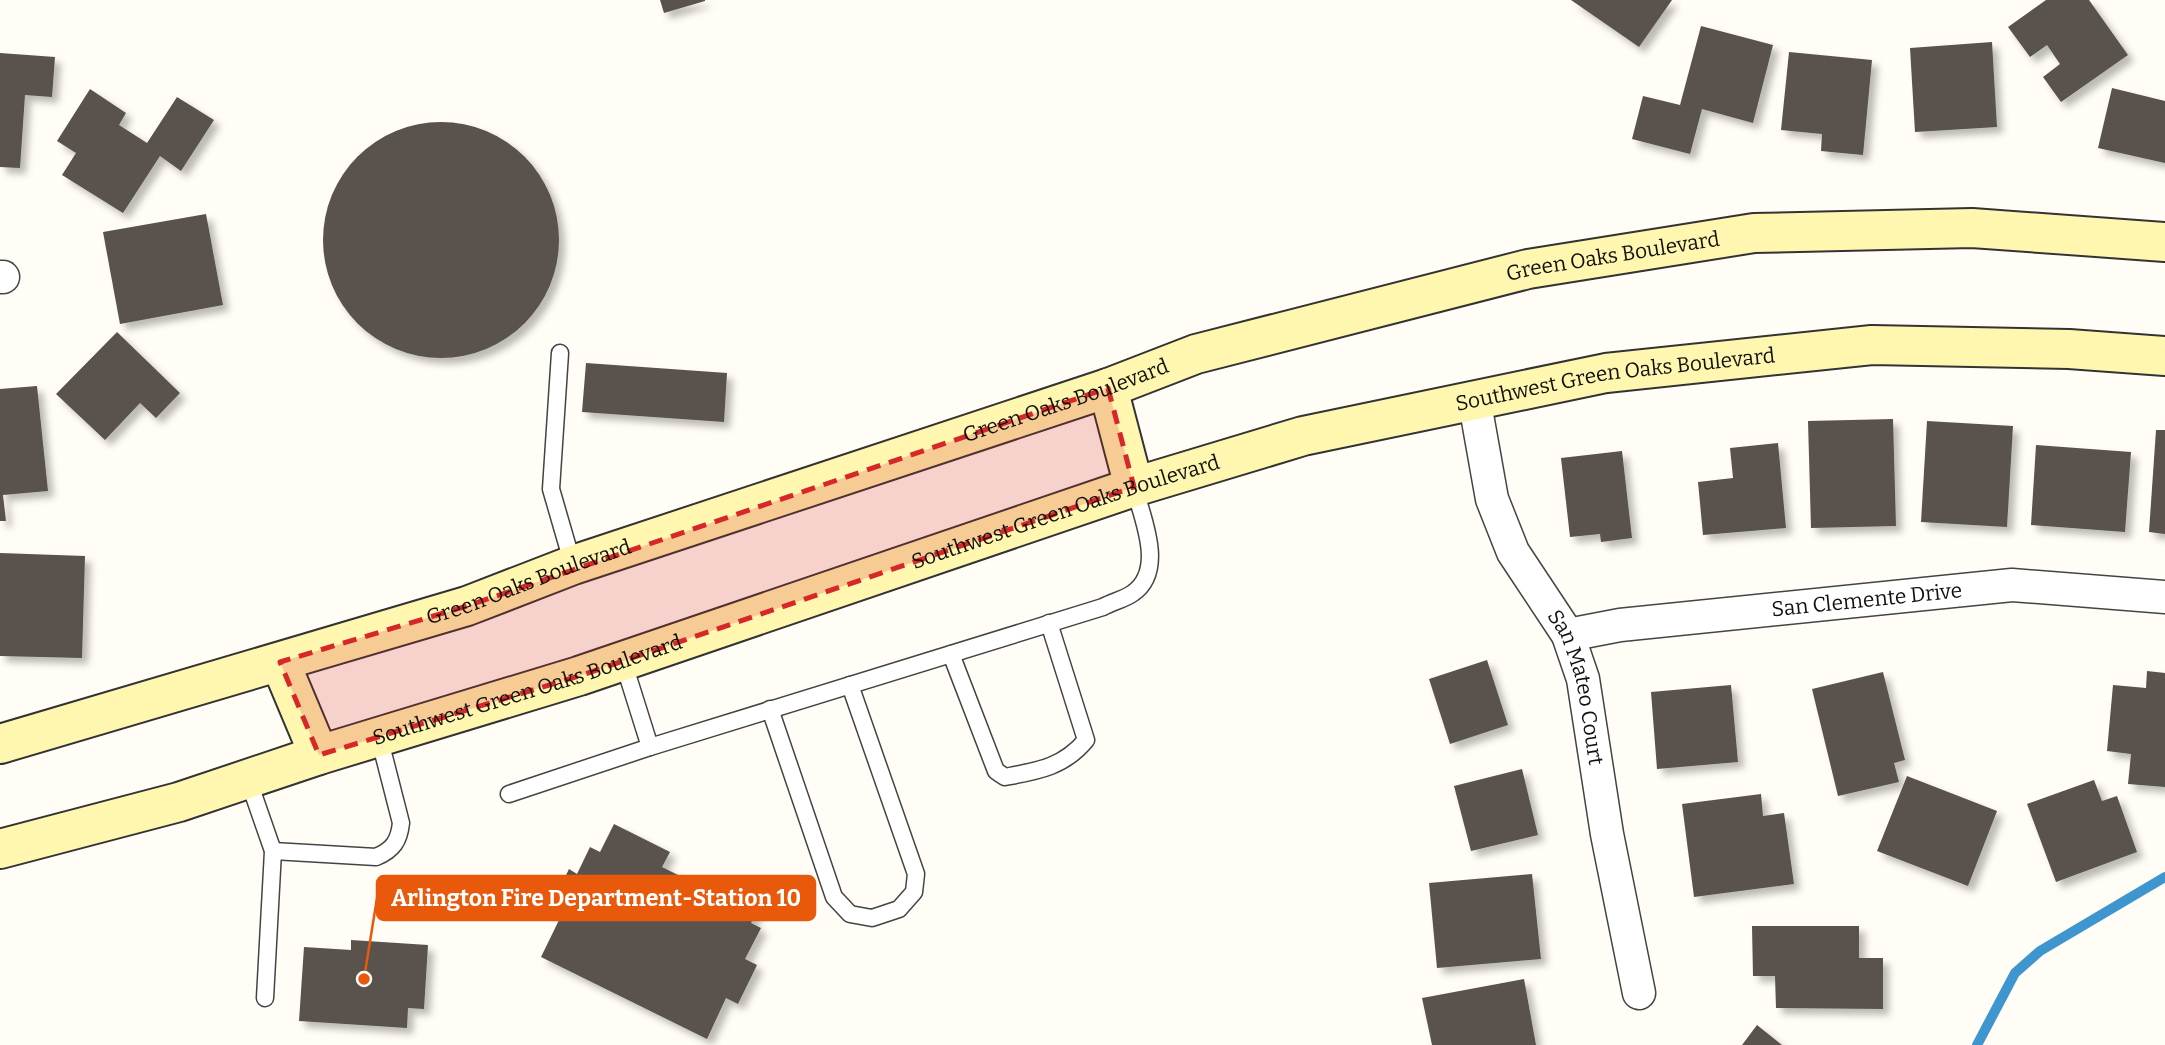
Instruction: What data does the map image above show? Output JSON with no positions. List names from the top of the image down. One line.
{"streets":{"main road":["Green Oaks Boulevard","Southwest Green Oaks Boulevard"],"street":["San Clemente Drive","San Mateo Court"]},"crossings":[["Southwest Green Oaks Boulevard","San Mateo Court"],["San Clemente Drive","San Mateo Court"]],"places":["Arlington Fire Department-Station 10"]}
